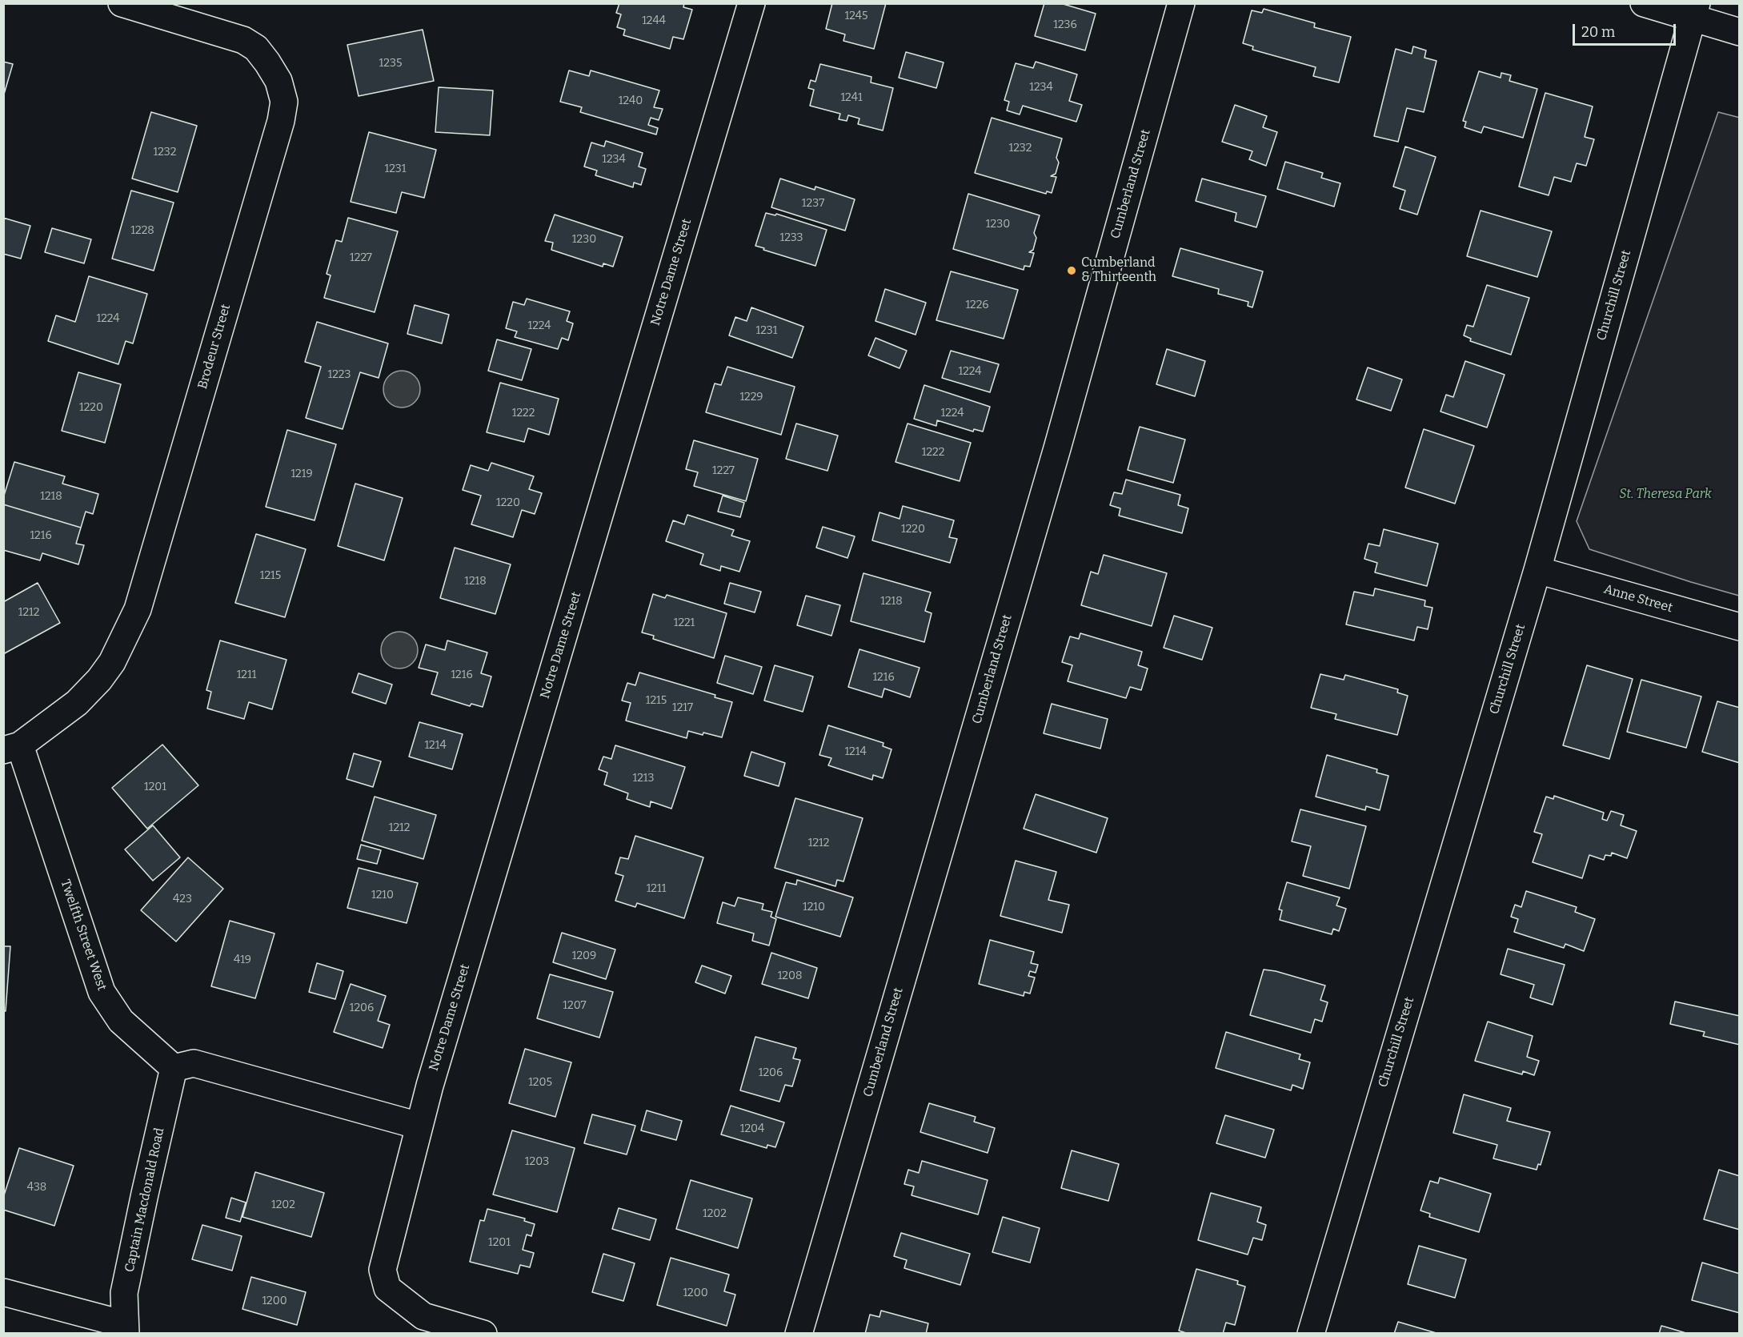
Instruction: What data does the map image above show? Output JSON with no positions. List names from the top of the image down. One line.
{"streets":{"street":["Cumberland Street","Notre Dame Street","Churchill Street","Brodeur Street","Anne Street","Twelfth Street West","Captain Macdonald Road"]},"crossings":[["Churchill Street","Anne Street"],["Brodeur Street","Twelfth Street West"],["Twelfth Street West","Captain Macdonald Road"]],"parks":["St. Theresa Park"],"places":["Cumberland & Thirteenth"],"house_numbers":["1245","1244","1236","1235","1234","1241","1240","1232","1232","1234","1231","1237","1230","1228","1233","1230","1227","1226","1224","1224","1231","1224","1223","1229","1220","1222","1224","1222","1227","1219","1218","1220","1220","1216","1215","1218","1218","1212","1221","1211","1216","1216","1215","1217","1214","1214","1213","1201","1212","1212","1211","1210","423","1210","1209","419","1208","1207","1206","1206","1205","1204","1203","438","1202","1202","1201","1200","1200"],"scale_bar":"20 m"}
